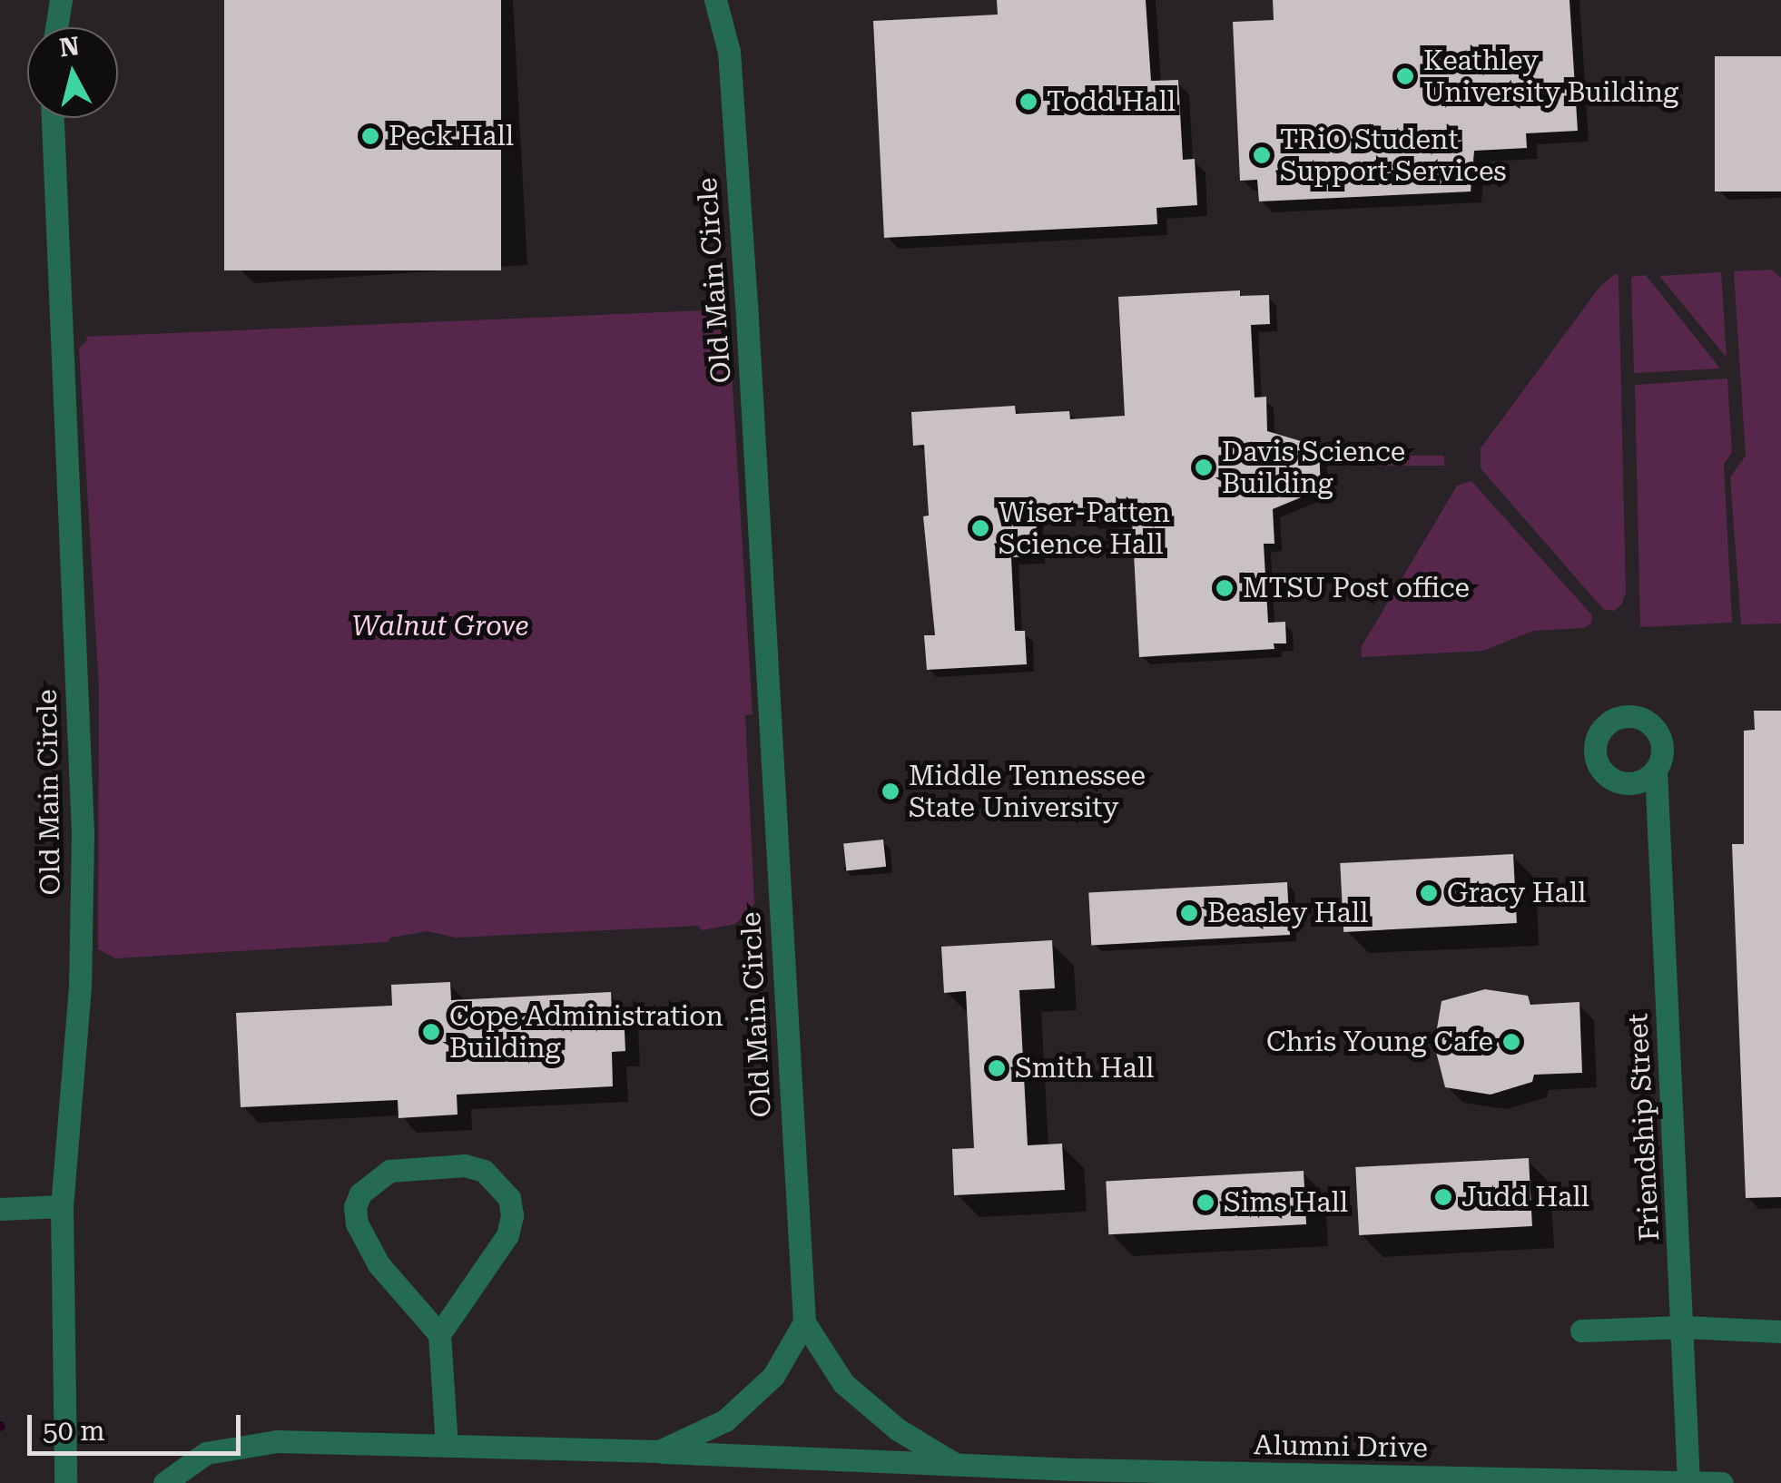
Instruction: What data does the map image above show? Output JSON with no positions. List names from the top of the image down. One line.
{"streets":{"street":["Old Main Circle","Friendship Street","Alumni Drive"]},"crossings":[["Friendship Street","Alumni Drive"]],"parks":["Walnut Grove"],"places":["Keathley University Building","Todd Hall","Peck Hall","TRiO Student Support Services","Davis Science Building","Wiser-Patten Science Hall","MTSU Post office","Middle Tennessee State University","Gracy Hall","Beasley Hall","Cope Administration Building","Chris Young Cafe","Smith Hall","Judd Hall","Sims Hall"],"scale_bar":"50 m","north":"top"}
